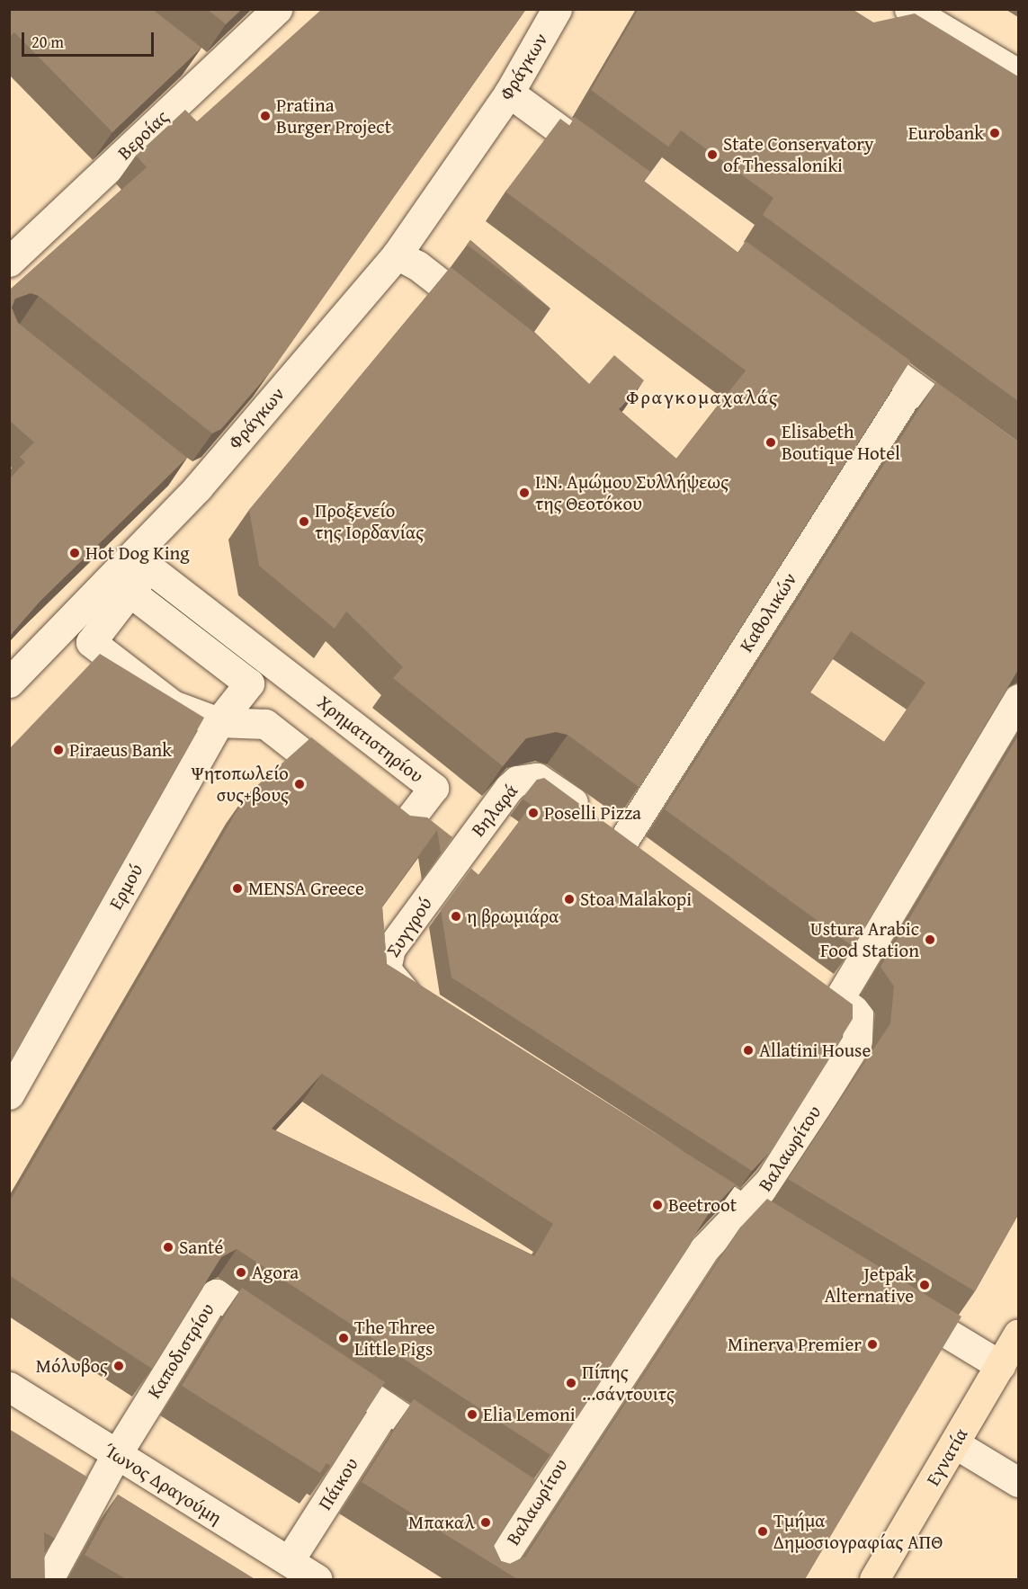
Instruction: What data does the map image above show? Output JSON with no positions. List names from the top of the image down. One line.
{"streets":{"main road":["Εγνατία"],"street":["Φράγκων","Βεροίας","Καθολικών","Χρηματιστηρίου","Βηλαρά","Ερμού","Συγγρού","Βαλαωρίτου","Καποδιστρίου","Ίωνος Δραγούμη","Πάικου"]},"crossings":[["Φράγκων","Χρηματιστηρίου"],["Φράγκων","Ερμού"],["Καθολικών","Βηλαρά"],["Χρηματιστηρίου","Ερμού"],["Βηλαρά","Συγγρού"],["Καποδιστρίου","Ίωνος Δραγούμη"],["Ίωνος Δραγούμη","Πάικου"]],"districts":["Φραγκομαχαλάς"],"places":["Pratina Burger Project","Eurobank","State Conservatory of Thessaloniki","Elisabeth Boutique Hotel","I.N. Αμώμου Συλλήψεως της Θεοτόκου","Προξενείο της Ιορδανίας","Hot Dog King","Piraeus Bank","Ψητοπωλείο συς+βους","Poselli Pizza","MENSA Greece","Stoa Malakopi","η βρωμιάρα","Ustura Arabic Food Station","Allatini House","Beetroot","Santé","Agora","Jetpak Alternative","The Three Little Pigs","Minerva Premier","Μόλυβος","Πίπης ...σάντουιτς","Elia Lemoni","Μπακαλ","Τμήμα Δημοσιογραφίας ΑΠΘ"],"scale_bar":"20 m"}
